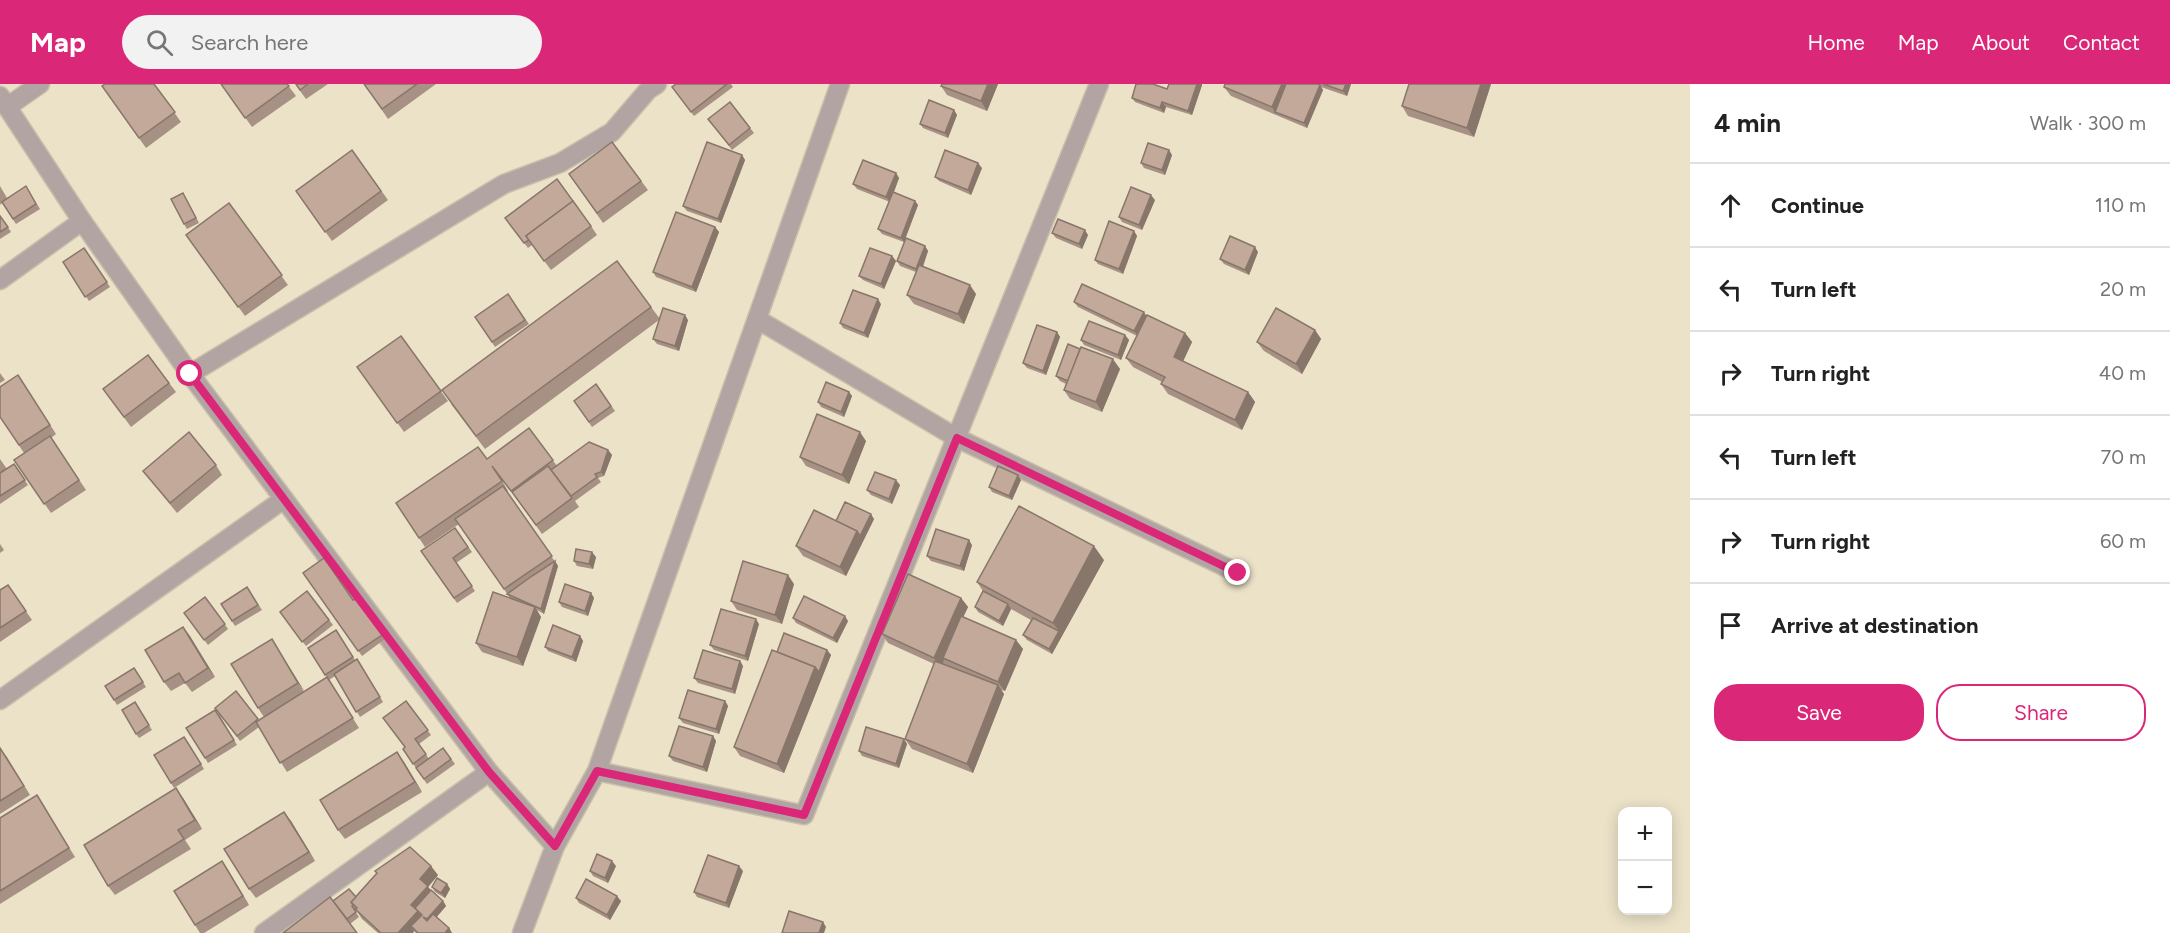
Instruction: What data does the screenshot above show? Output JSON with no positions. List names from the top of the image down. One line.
{"page":{"header":"Map","search":"Search here","nav":["Home","Map","About","Contact"],"heading":["4 min","Walk · 300 m"],"list":[["Continue","110 m"],["Turn left","20 m"],["Turn right","40 m"],["Turn left","70 m"],["Turn right","60 m"],"Arrive at destination"],"buttons":["Save","Share"],"map_buttons":["+","−"]}}
